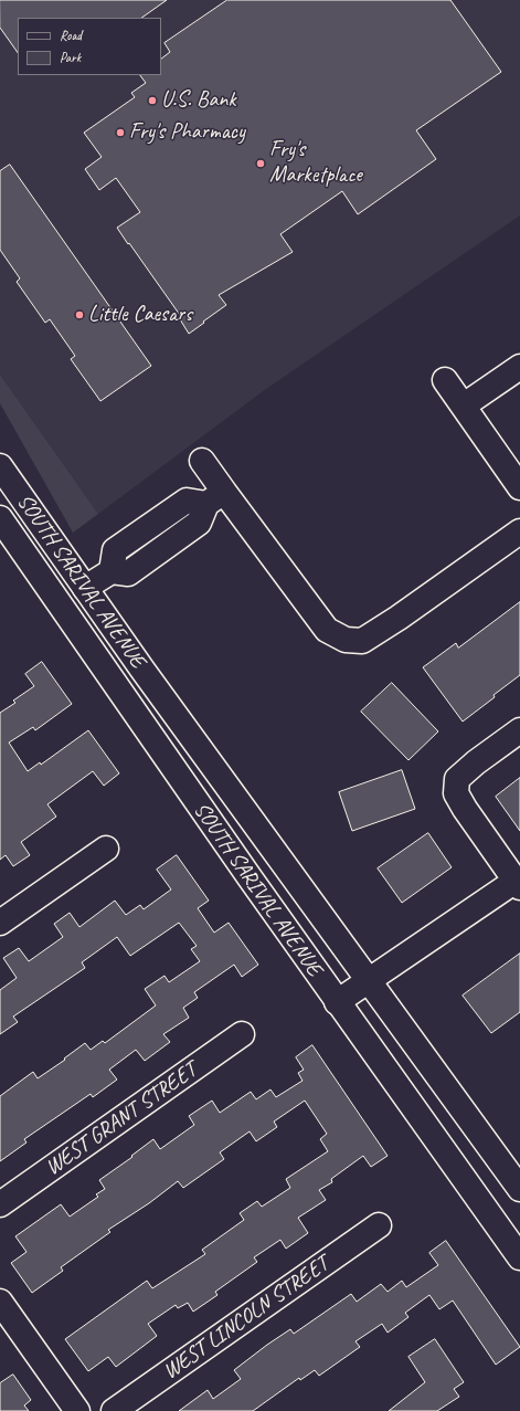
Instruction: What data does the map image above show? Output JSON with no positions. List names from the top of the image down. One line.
{"streets":{"main road":["SOUTH SARIVAL AVENUE","WEST GRANT STREET","WEST LINCOLN STREET"]},"places":["U.S. Bank","Fry's Pharmacy","Fry's Marketplace","Little Caesars"],"legend":["Road","Park"]}
